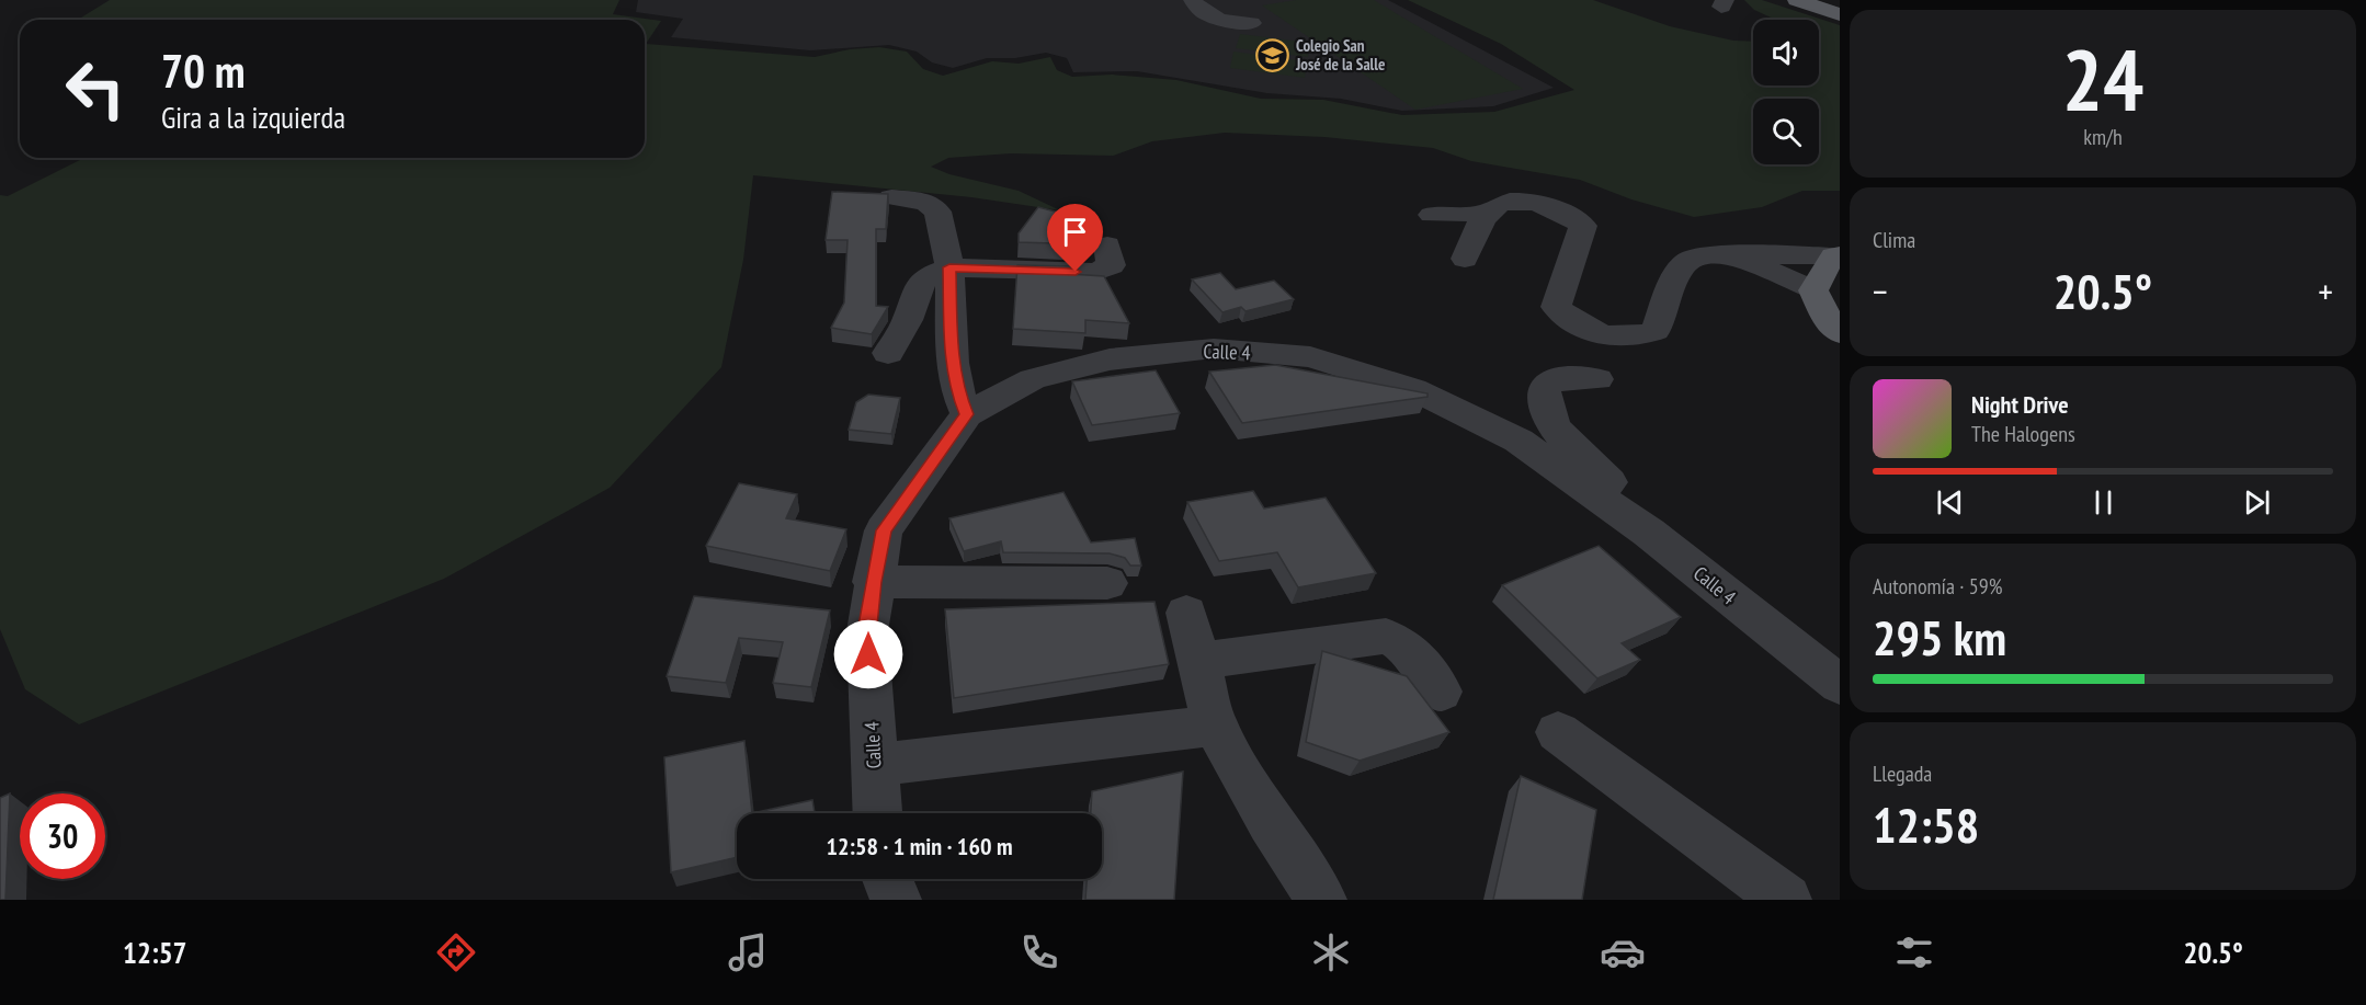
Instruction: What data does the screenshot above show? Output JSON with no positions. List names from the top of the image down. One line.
{"streets":{"street":["Calle 4"]},"places":{"school or university":["Colegio San José de la Salle"]},"page":{"tile":[["24","km/h"],"Clima",["Autonomía · 59%","295 km"],["Llegada","12:58"]],"turn":["70 m","Gira a la izquierda"],"heat":["−","20.5°","+"],"song":["Night Drive","The Halogens"],"limit":"30","trip":"12:58 · 1 min · 160 m","tabs":["12:57","20.5°"]}}
